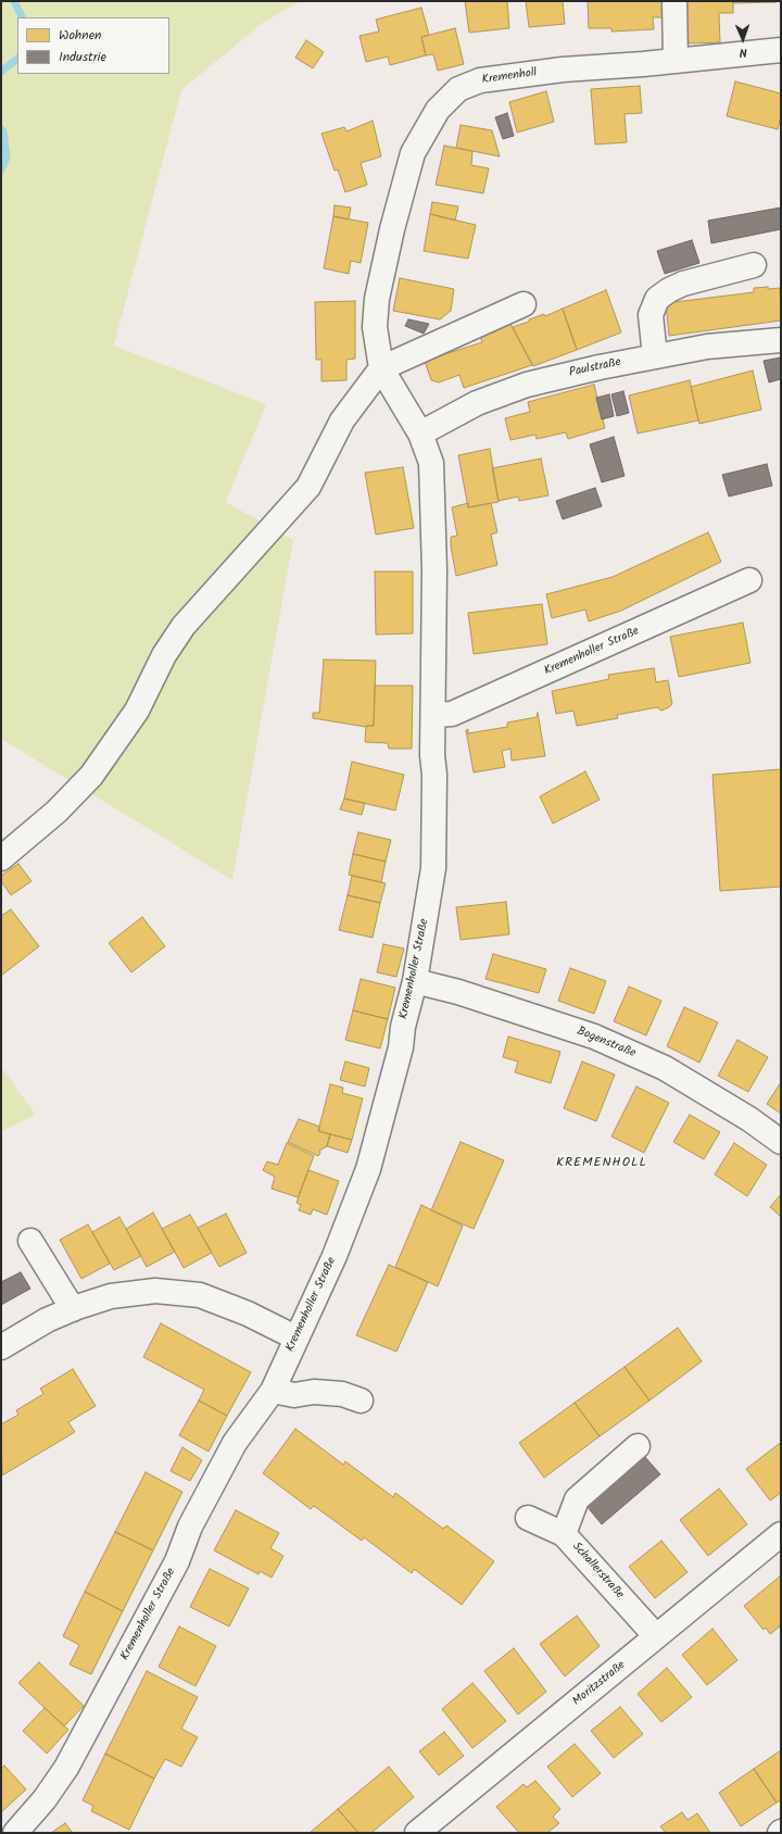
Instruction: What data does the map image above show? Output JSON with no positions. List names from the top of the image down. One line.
{"streets":{"street":["Kremenholl","Paulstraße","Kremenholler Straße","Bogenstraße","Schallerstraße","Moritzstraße"]},"crossings":[["Kremenholl","Paulstraße"],["Kremenholl","Kremenholler Straße"],["Paulstraße","Kremenholler Straße"],["Kremenholler Straße","Bogenstraße"],["Schallerstraße","Moritzstraße"]],"districts":["KREMENHOLL"],"legend":["Wohnen","Industrie"],"north":"bottom"}
